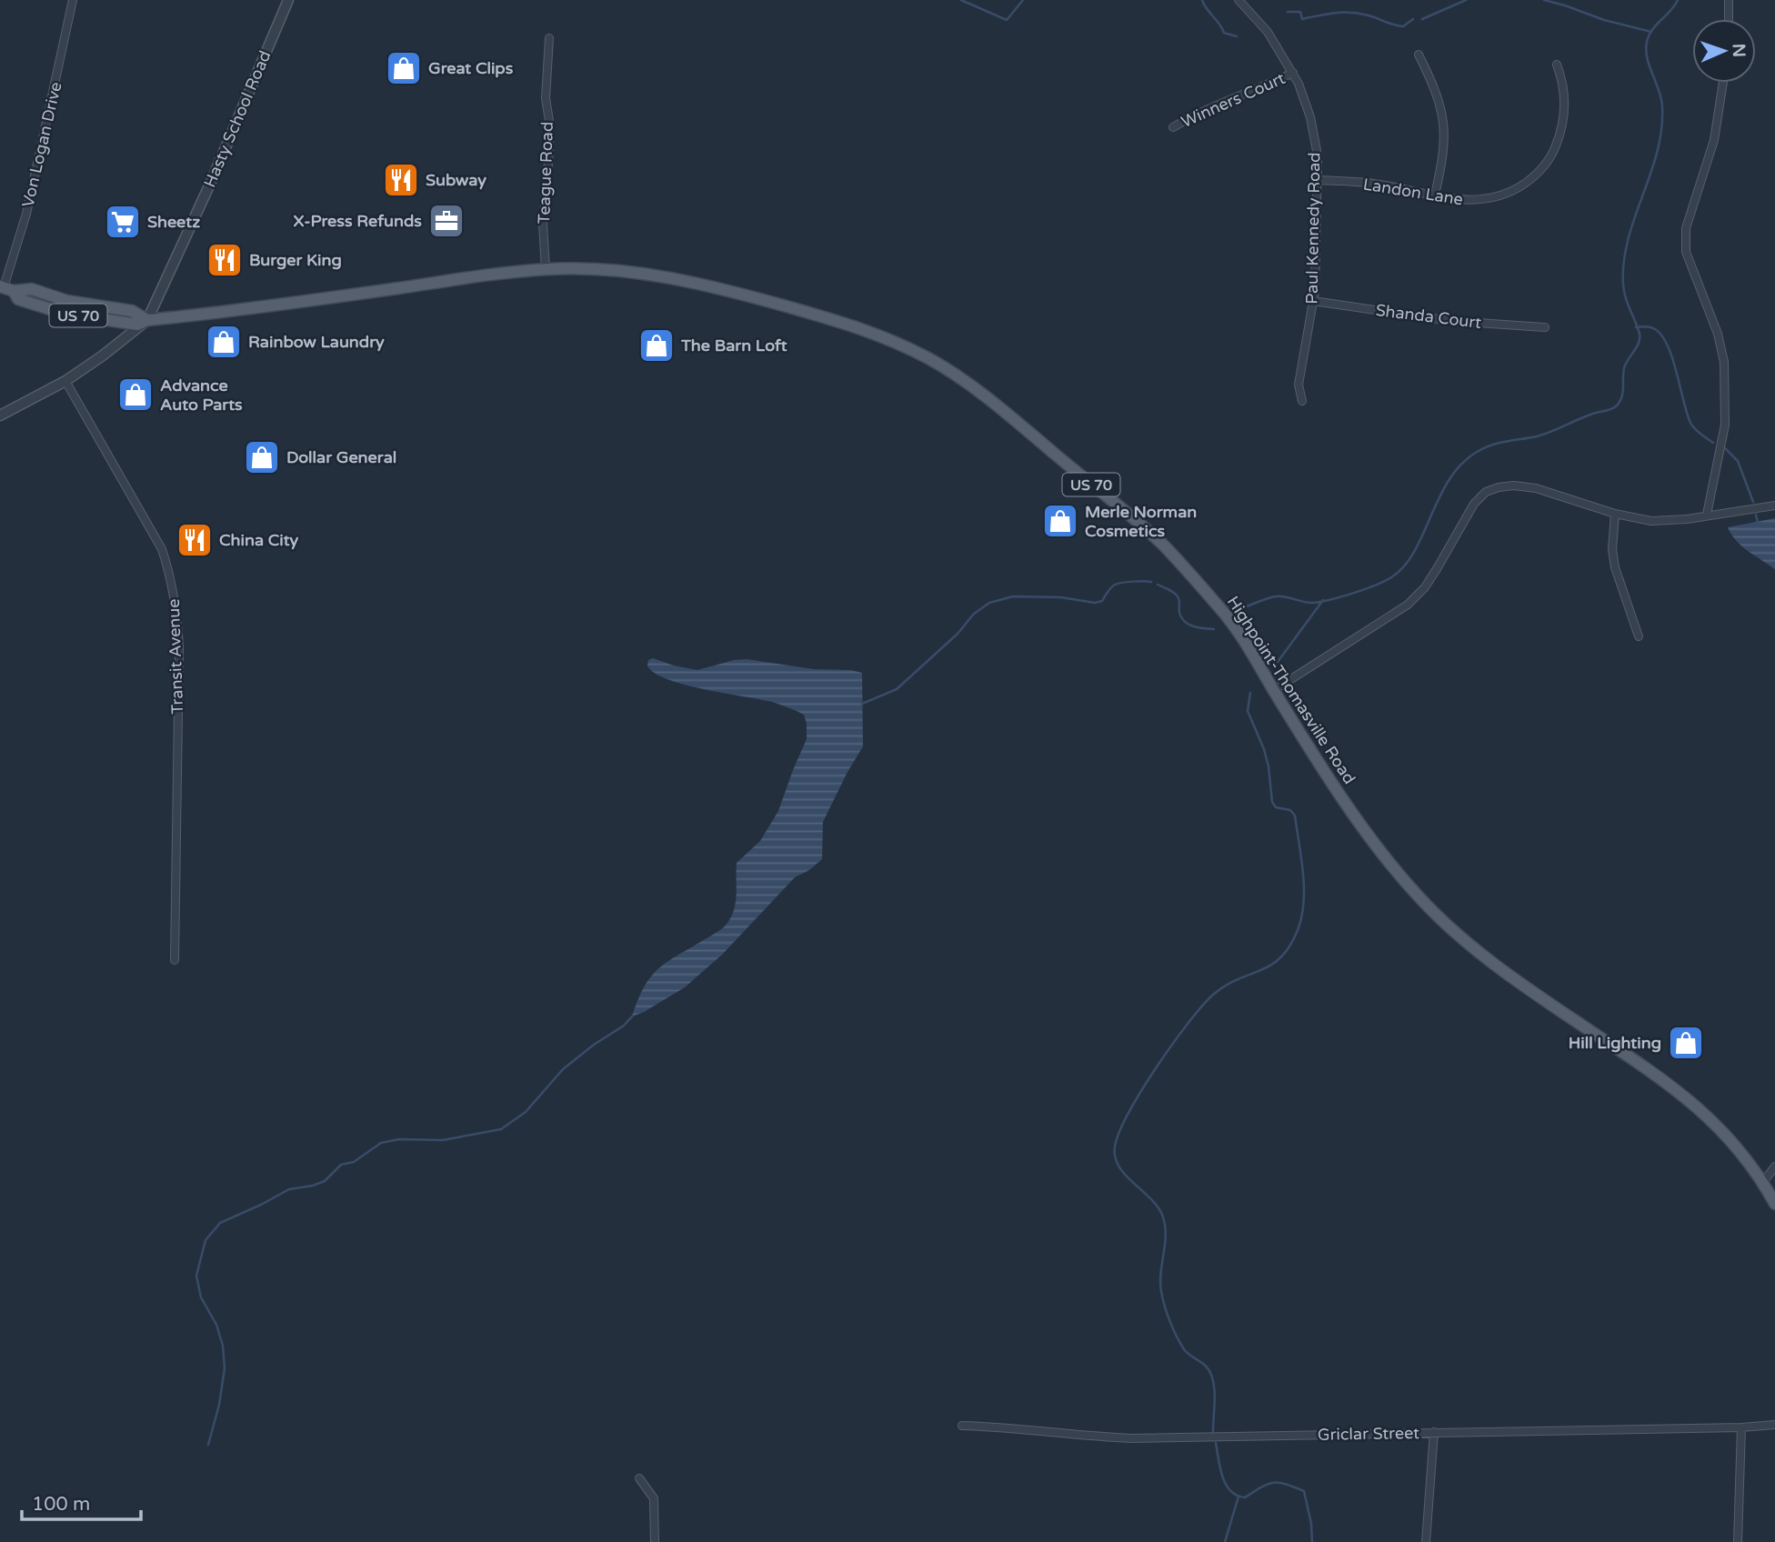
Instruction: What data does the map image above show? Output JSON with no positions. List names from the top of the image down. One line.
{"streets":{"main road":["US 70","Highpoint-Thomasville Road"],"street":["Winners Court","Hasty School Road","Von Logan Drive","Teague Road","Landon Lane","Paul Kennedy Road","Shanda Court","Transit Avenue","Griclar Street"]},"crossings":[["Winners Court","Paul Kennedy Road"],["Hasty School Road","Transit Avenue"],["Hasty School Road","Highpoint-Thomasville Road"],["Von Logan Drive","Highpoint-Thomasville Road"],["Teague Road","Highpoint-Thomasville Road"],["Landon Lane","Paul Kennedy Road"],["Paul Kennedy Road","Shanda Court"]],"places":{"shop":["Great Clips","Rainbow Laundry","The Barn Loft","Advance Auto Parts","Dollar General","Merle Norman Cosmetics","Hill Lighting"],"restaurant":["Subway","Burger King","China City"],"office":["X-Press Refunds"],"supermarket":["Sheetz"]},"scale_bar":"100 m","north":"right"}
